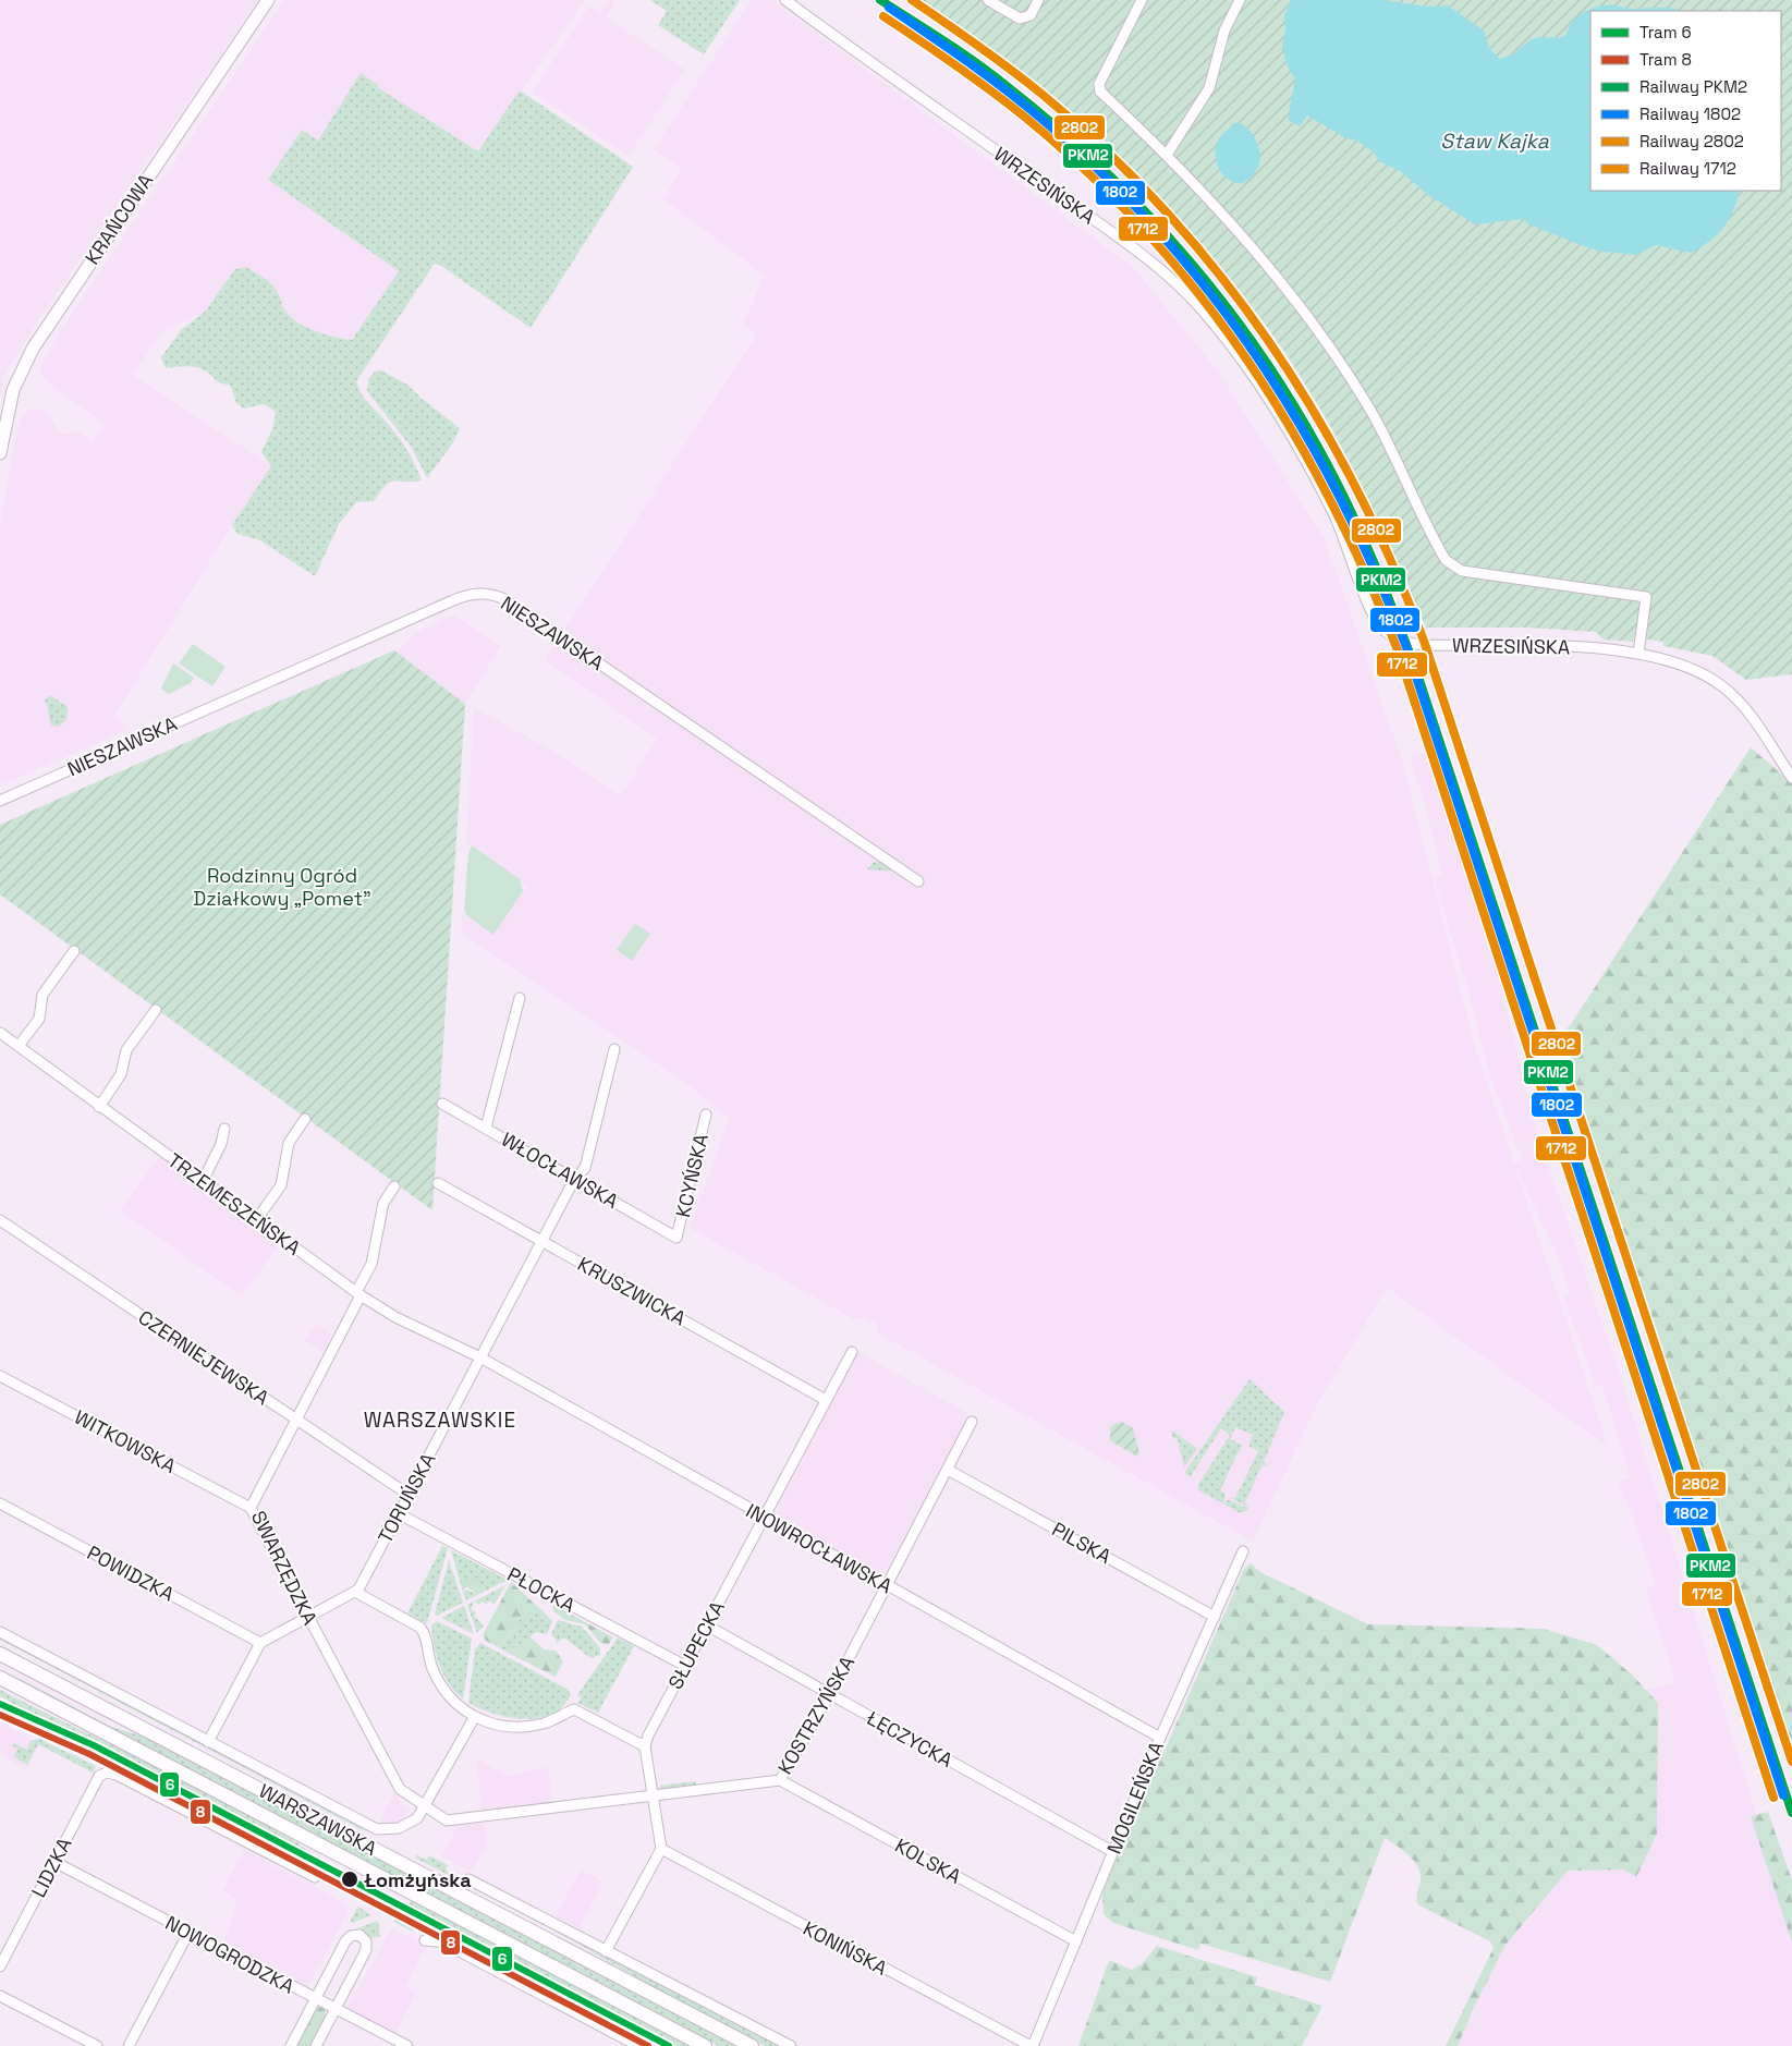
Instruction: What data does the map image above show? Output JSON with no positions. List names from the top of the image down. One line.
{"streets":{"main road":["WARSZAWSKA"],"street":["WRZESIŃSKA","KRAŃCOWA","NIESZAWSKA","WŁOCŁAWSKA","KCYŃSKA","TRZEMESZEŃSKA","KRUSZWICKA","CZERNIEJEWSKA","WITKOWSKA","TORUŃSKA","PILSKA","INOWROCŁAWSKA","SWARZĘDZKA","POWIDZKA","PŁOCKA","SŁUPECKA","KOSTRZYŃSKA","ŁĘCZYCKA","MOGILEŃSKA","KOLSKA","LIDZKA","KONIŃSKA","NOWOGRODZKA"]},"crossings":[["WŁOCŁAWSKA","KCYŃSKA"],["WŁOCŁAWSKA","TORUŃSKA"],["TRZEMESZEŃSKA","TORUŃSKA"],["TRZEMESZEŃSKA","INOWROCŁAWSKA"],["TRZEMESZEŃSKA","SWARZĘDZKA"],["KRUSZWICKA","TORUŃSKA"],["KRUSZWICKA","SŁUPECKA"],["CZERNIEJEWSKA","TORUŃSKA"],["CZERNIEJEWSKA","SWARZĘDZKA"],["WITKOWSKA","SWARZĘDZKA"],["TORUŃSKA","INOWROCŁAWSKA"],["TORUŃSKA","PŁOCKA"],["PILSKA","KOSTRZYŃSKA"],["PILSKA","MOGILEŃSKA"],["INOWROCŁAWSKA","SŁUPECKA"],["INOWROCŁAWSKA","KOSTRZYŃSKA"],["INOWROCŁAWSKA","MOGILEŃSKA"],["SWARZĘDZKA","KOSTRZYŃSKA"],["SWARZĘDZKA","WARSZAWSKA"],["PŁOCKA","SŁUPECKA"],["SŁUPECKA","ŁĘCZYCKA"],["KOSTRZYŃSKA","ŁĘCZYCKA"],["KOSTRZYŃSKA","KOLSKA"],["ŁĘCZYCKA","MOGILEŃSKA"],["MOGILEŃSKA","KOLSKA"],["MOGILEŃSKA","KONIŃSKA"],["LIDZKA","NOWOGRODZKA"]],"districts":["WARSZAWSKIE"],"water":["Staw Kajka"],"parks":["Rodzinny Ogród Działkowy „Pomet”"],"places":["Łomżyńska"],"lines":["rail line PKM2","rail line 2802","rail line 1802","rail line 1712","tram line 6","tram line 8"],"legend":["Tram 6","Tram 8","Railway PKM2","Railway 1802","Railway 2802","Railway 1712"]}
